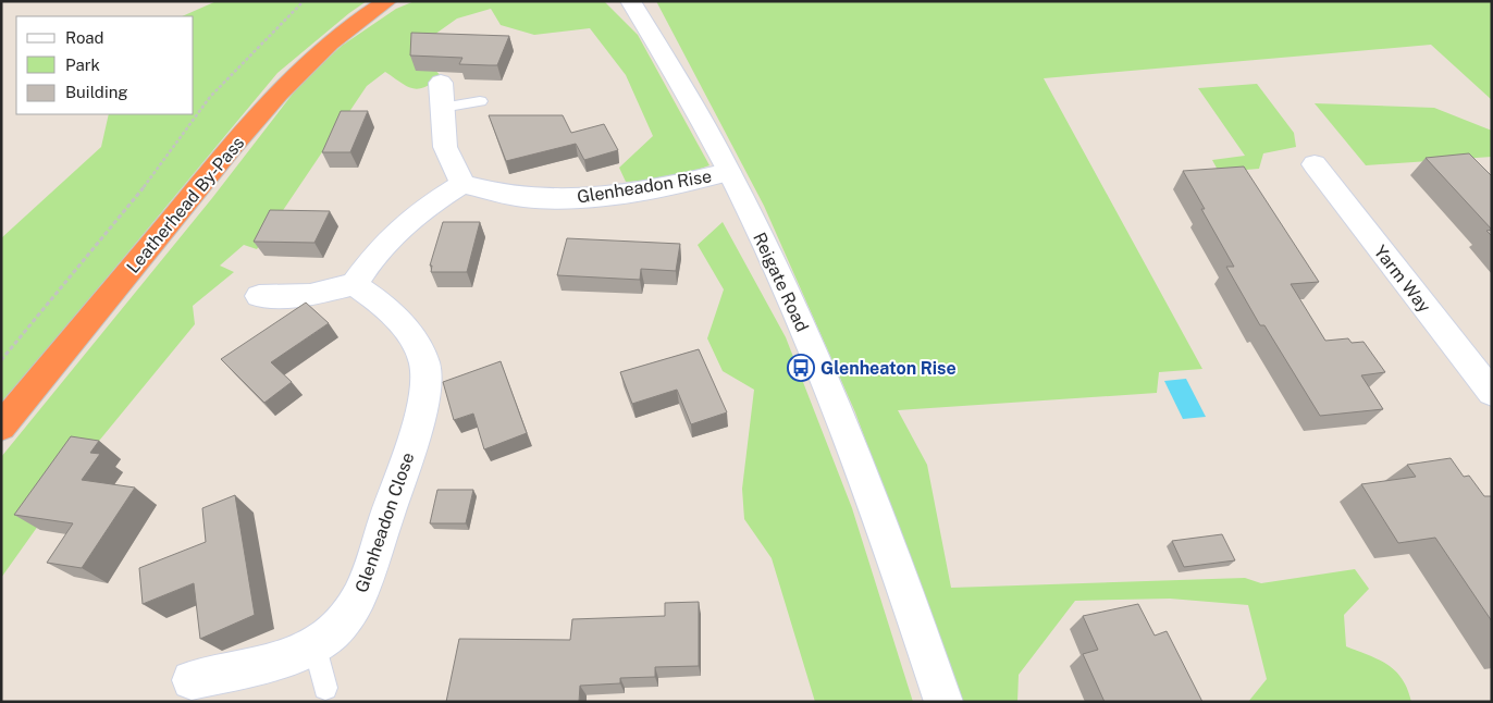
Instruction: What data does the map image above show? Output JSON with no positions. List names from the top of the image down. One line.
{"streets":{"highway":["Leatherhead By-Pass"],"street":["Glenheadon Rise","Yarm Way","Reigate Road","Glenheadon Close"]},"crossings":[["Glenheadon Rise","Reigate Road"]],"places":{"bus stop":["Glenheaton Rise"]},"legend":["Road","Park","Building"]}
